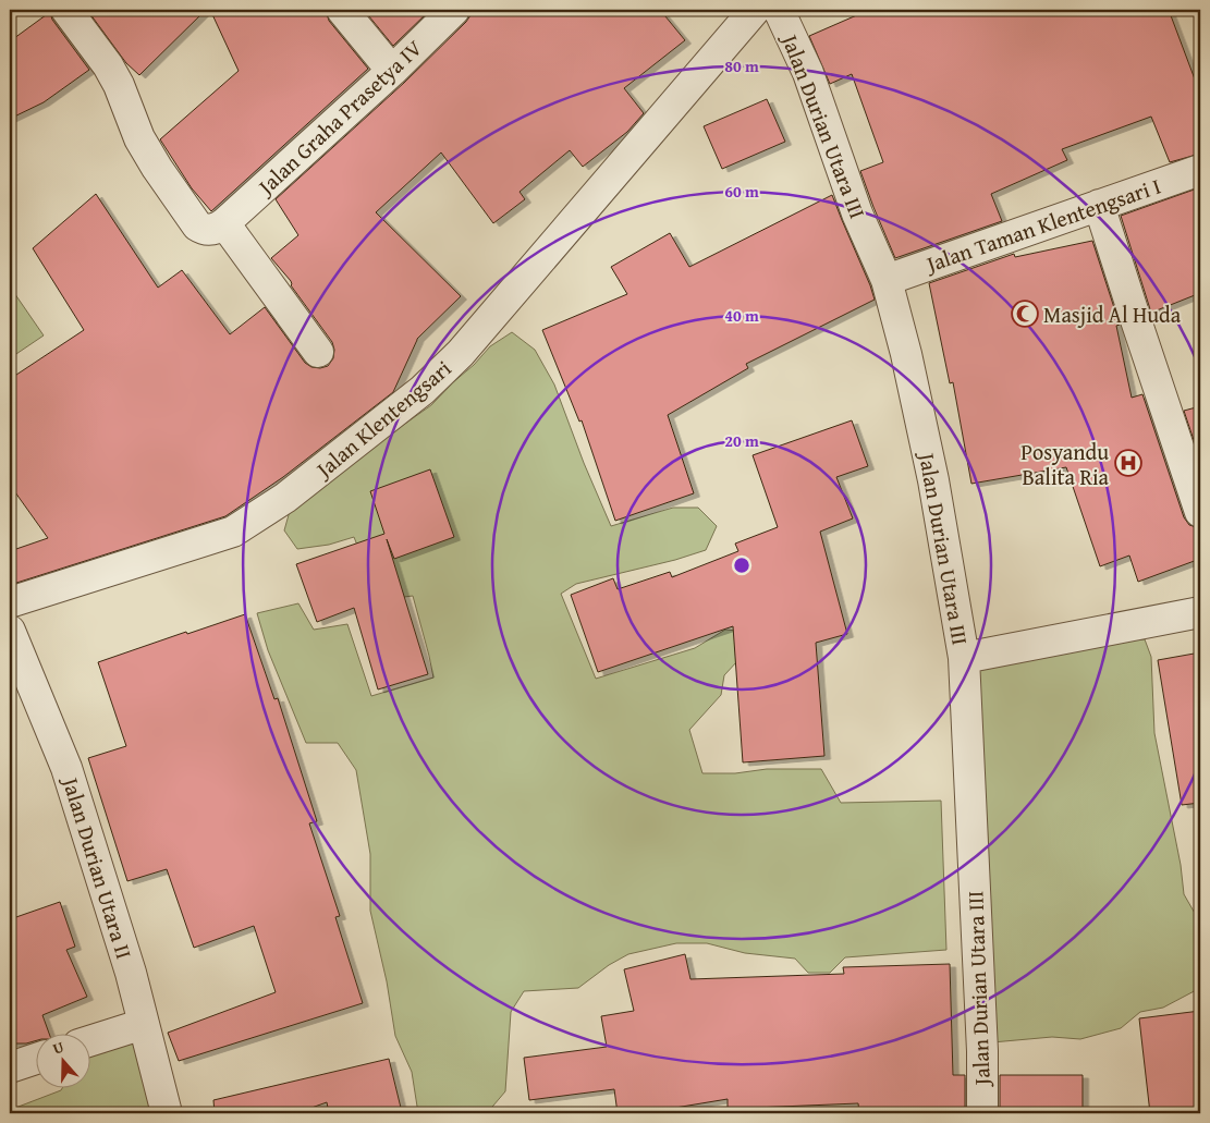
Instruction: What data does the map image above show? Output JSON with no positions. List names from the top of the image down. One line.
{"streets":{"street":["Jalan Graha Prasetya IV","Jalan Durian Utara III","Jalan Taman Klentengsari I","Jalan Klentengsari","Jalan Durian Utara II"]},"crossings":[["Jalan Durian Utara III","Jalan Taman Klentengsari I"]],"places":{"mosque":["Masjid Al Huda"],"hospital":["Posyandu Balita Ria"]},"north":"top","rings":["80 m","60 m","40 m","20 m"]}
